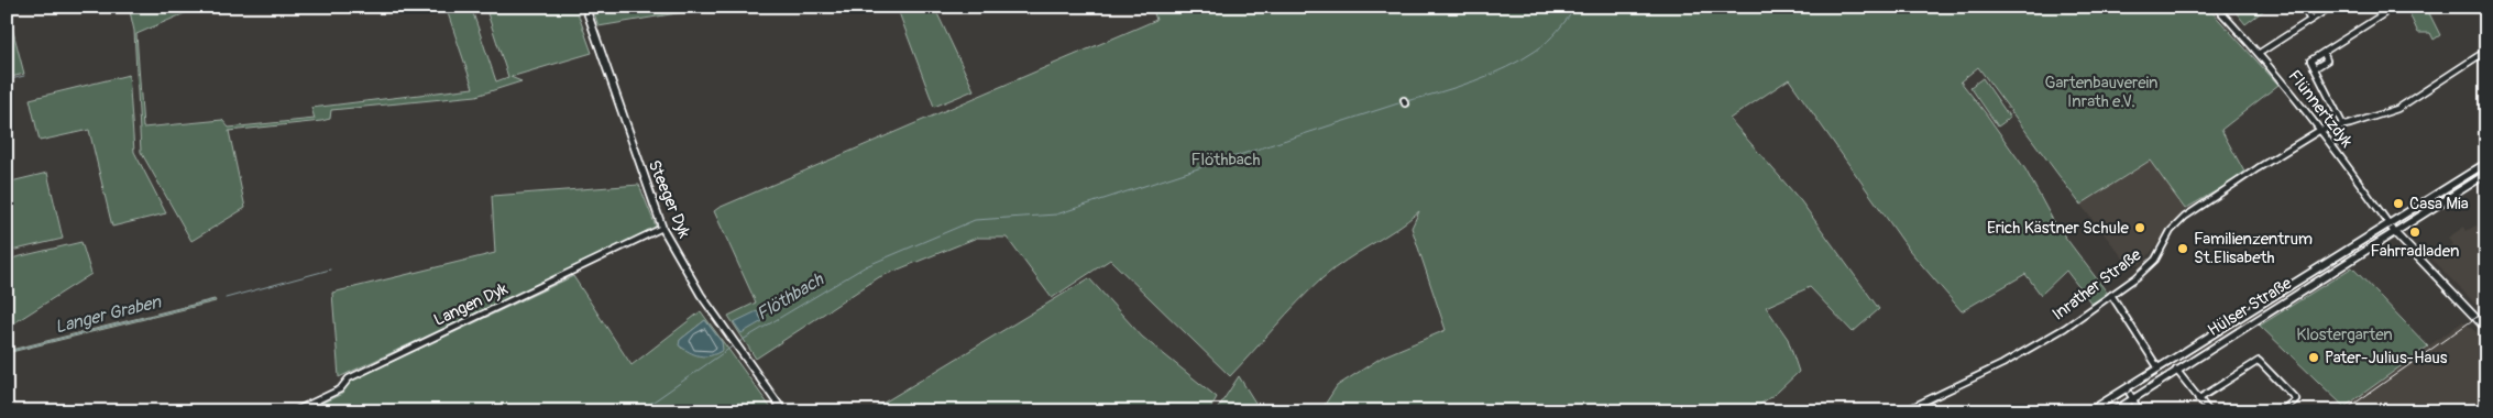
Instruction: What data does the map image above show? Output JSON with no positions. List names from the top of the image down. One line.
{"streets":{"street":["Flünnertzdyk","Steeger Dyk","Inrather Straße","Langen Dyk","Hülser Straße"]},"crossings":[["Flünnertzdyk","Inrather Straße"],["Flünnertzdyk","Hülser Straße"],["Steeger Dyk","Langen Dyk"]],"water":["Flöthbach","Langer Graben"],"parks":["Gartenbauverein Inrath e.V.","Flöthbach","Klostergarten"],"places":["Casa Mia","Erich Kästner Schule","Fahrradladen","Familienzentrum St.Elisabeth","Pater-Julius-Haus"]}
